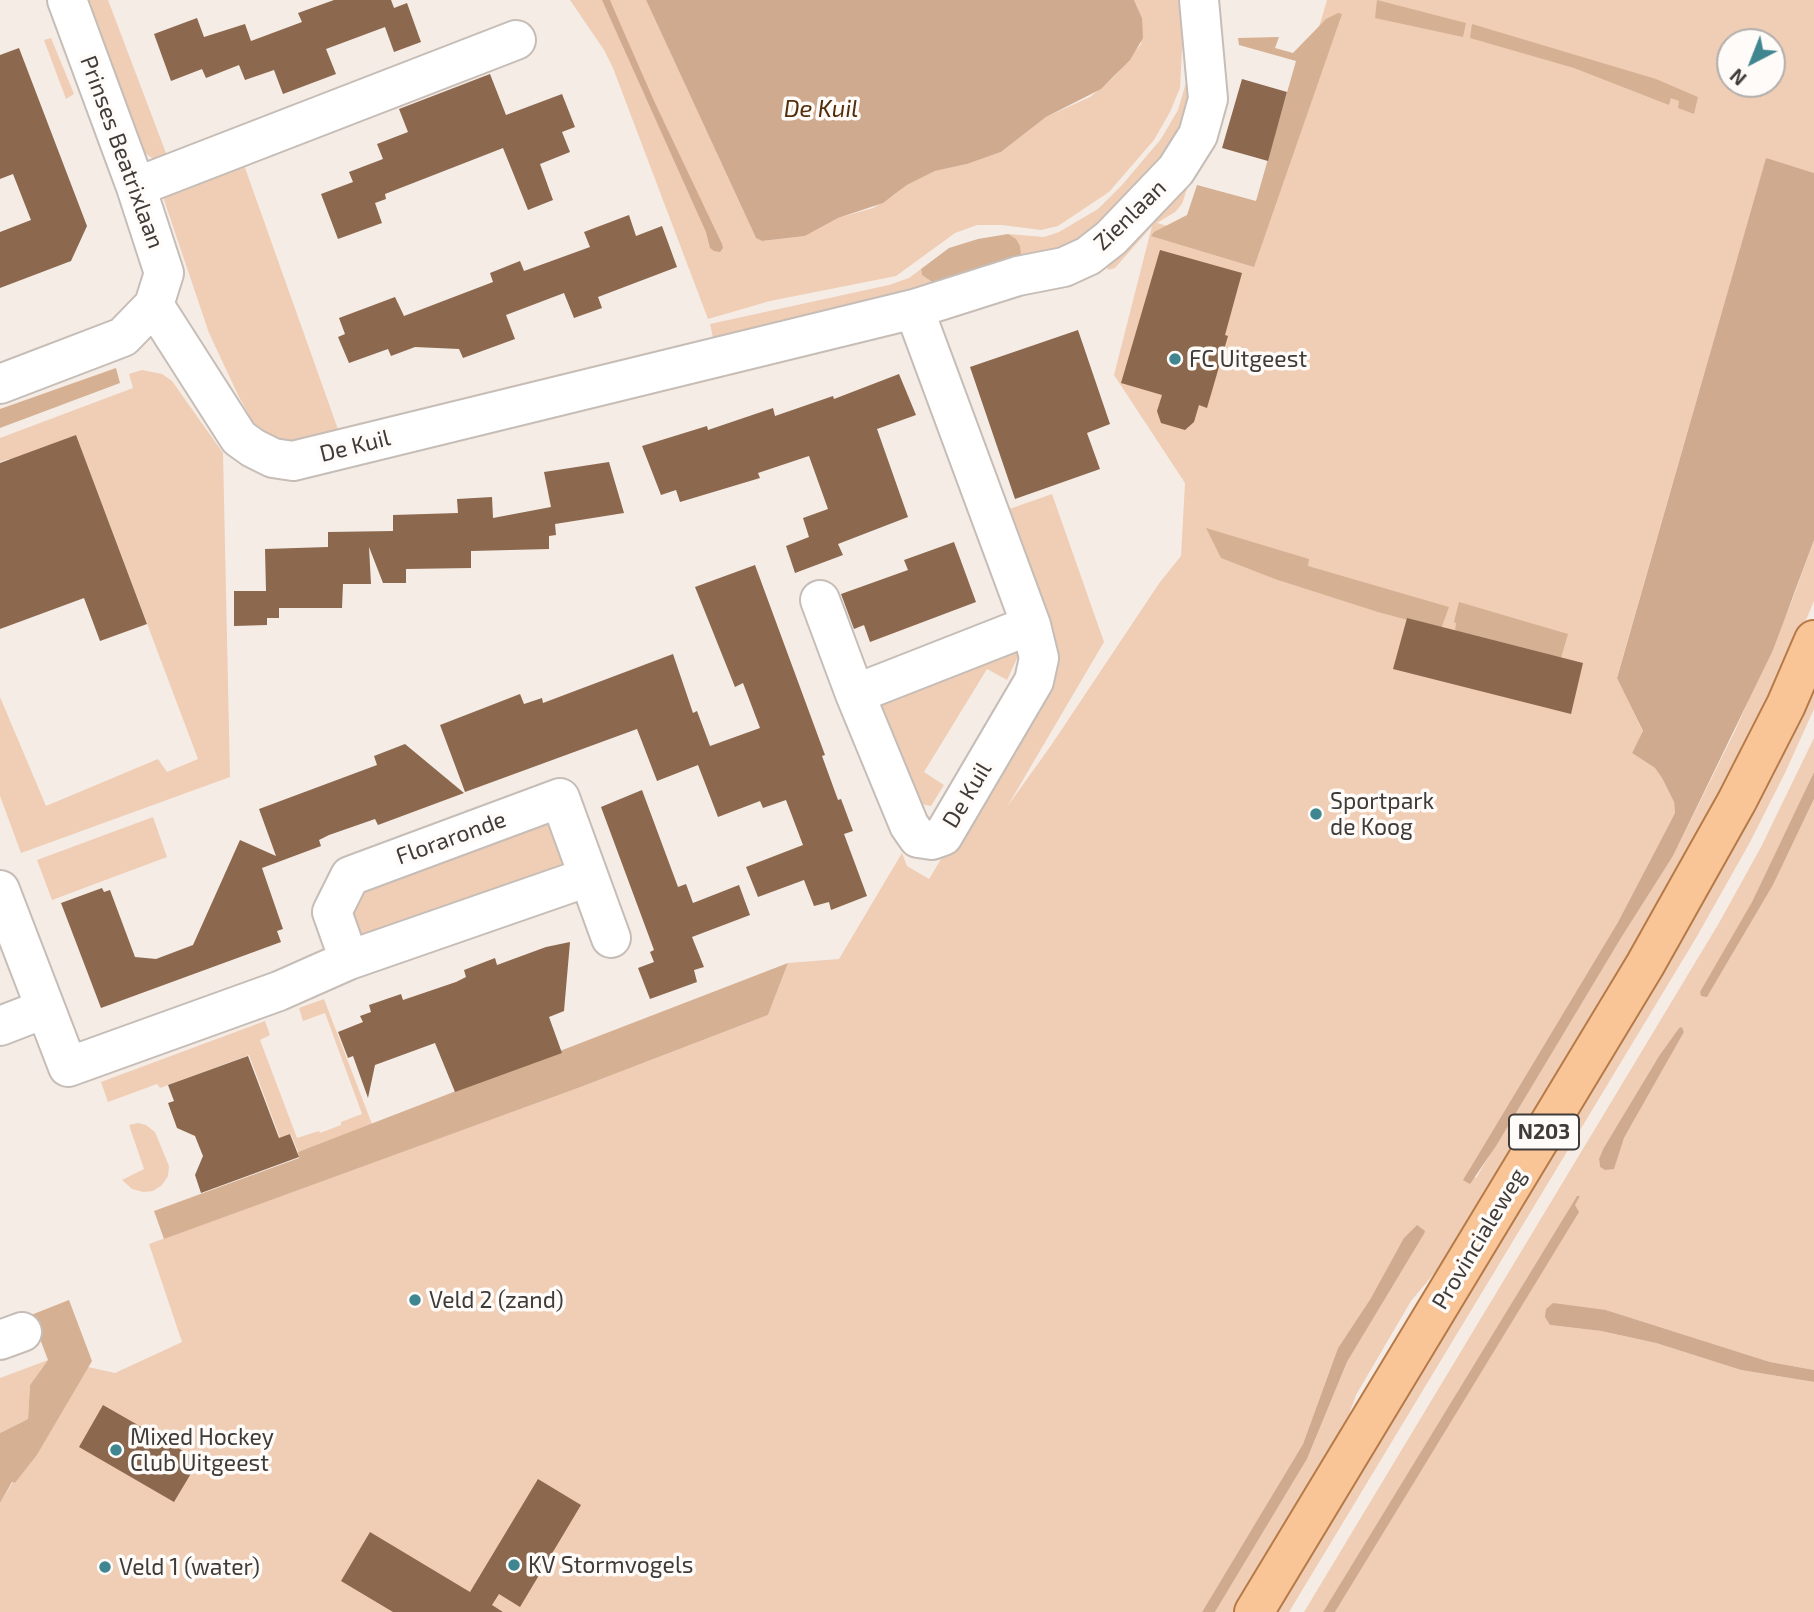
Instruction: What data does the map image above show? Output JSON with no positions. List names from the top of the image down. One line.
{"streets":{"main road":["N203","Provincialeweg"],"street":["Prinses Beatrixlaan","Zienlaan","De Kuil","Floraronde"]},"crossings":[["Prinses Beatrixlaan","De Kuil"],["Zienlaan","De Kuil"]],"water":["De Kuil"],"places":["FC Uitgeest","Sportpark de Koog","Veld 2 (zand)","Mixed Hockey Club Uitgeest","KV Stormvogels","Veld 1 (water)"],"north":"bottom left"}
